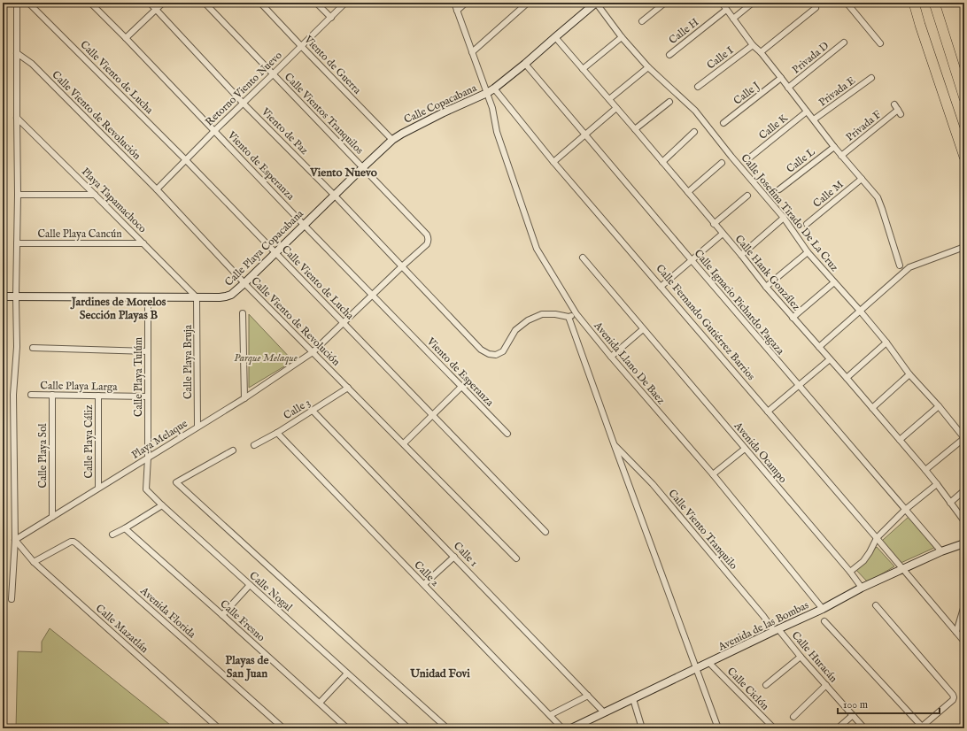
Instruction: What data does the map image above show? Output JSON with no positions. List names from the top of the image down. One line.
{"streets":{"street":["Calle H","Calle I","Privada D","Viento de Guerra","Calle Viento de Lucha","Retorno Viento Nuevo","Privada E","Calle J","Calle Copacabana","Calle Vientos Tranquilos","Calle Viento de Revolución","Privada F","Calle K","Viento de Paz","Calle L","Viento de Esperanza","Calle M","Playa Tapamachoco","Calle Josefina Tirado De La Cruz","Calle Playa Cancún","Calle Playa Copacabana","Calle Hank González","Calle Ignacio Pichardo Pagaza","Calle Fernando Gutiérrez Barrios","Calle Playa Bruja","Avenida Llano De Baez","Calle Playa Tulúm","Calle Playa Larga","Calle 3","Playa Melaque","Calle Playa Cáliz","Avenida Ocampo","Calle Playa Sol","Calle Viento Tranquilo","Calle 1","Calle 2","Calle Nogal","Avenida Florida","Calle Fresno","Avenida de las Bombas","Calle Mazatlán","Calle Huracán","Calle Ciclón"]},"crossings":[["Viento de Guerra","Retorno Viento Nuevo"],["Viento de Guerra","Calle Playa Copacabana"],["Calle Viento de Lucha","Retorno Viento Nuevo"],["Calle Viento de Lucha","Calle Playa Copacabana"],["Calle Viento de Lucha","Playa Melaque"],["Retorno Viento Nuevo","Calle Vientos Tranquilos"],["Retorno Viento Nuevo","Calle Viento de Revolución"],["Retorno Viento Nuevo","Viento de Paz"],["Retorno Viento Nuevo","Viento de Esperanza"],["Calle Copacabana","Calle Playa Copacabana"],["Calle Copacabana","Avenida Llano De Baez"],["Calle Vientos Tranquilos","Calle Playa Copacabana"],["Calle Vientos Tranquilos","Playa Melaque"],["Calle Viento de Revolución","Calle Playa Copacabana"],["Calle Viento de Revolución","Calle 3"],["Calle Viento de Revolución","Playa Melaque"],["Viento de Paz","Calle Playa Copacabana"],["Viento de Paz","Playa Melaque"],["Viento de Esperanza","Calle Playa Copacabana"],["Viento de Esperanza","Playa Melaque"],["Playa Tapamachoco","Calle Playa Cancún"],["Playa Tapamachoco","Calle Playa Copacabana"],["Playa Tapamachoco","Calle Playa Bruja"],["Calle Playa Copacabana","Calle Playa Bruja"],["Calle Playa Copacabana","Calle Playa Tulúm"],["Calle Ignacio Pichardo Pagaza","Avenida de las Bombas"],["Calle Fernando Gutiérrez Barrios","Avenida de las Bombas"],["Calle Playa Bruja","Playa Melaque"],["Avenida Llano De Baez","Avenida de las Bombas"],["Calle Playa Tulúm","Calle Playa Larga"],["Calle Playa Tulúm","Playa Melaque"],["Calle Playa Tulúm","Calle Nogal"],["Calle Playa Larga","Calle Playa Cáliz"],["Calle Playa Larga","Calle Playa Sol"],["Calle 3","Calle 1"],["Calle 3","Calle 2"],["Playa Melaque","Calle Playa Cáliz"],["Playa Melaque","Calle Playa Sol"],["Playa Melaque","Calle Nogal"],["Playa Melaque","Calle Mazatlán"],["Avenida Ocampo","Avenida de las Bombas"],["Calle Viento Tranquilo","Avenida de las Bombas"],["Calle Viento Tranquilo","Calle Huracán"],["Calle 1","Avenida de las Bombas"],["Avenida Florida","Calle Mazatlán"],["Avenida de las Bombas","Calle Huracán"],["Avenida de las Bombas","Calle Ciclón"]],"districts":["Viento Nuevo","Jardines de Morelos Sección Playas B","Playas de San Juan","Unidad Fovi"],"parks":["Parque Melaque"],"scale_bar":"100 m"}
